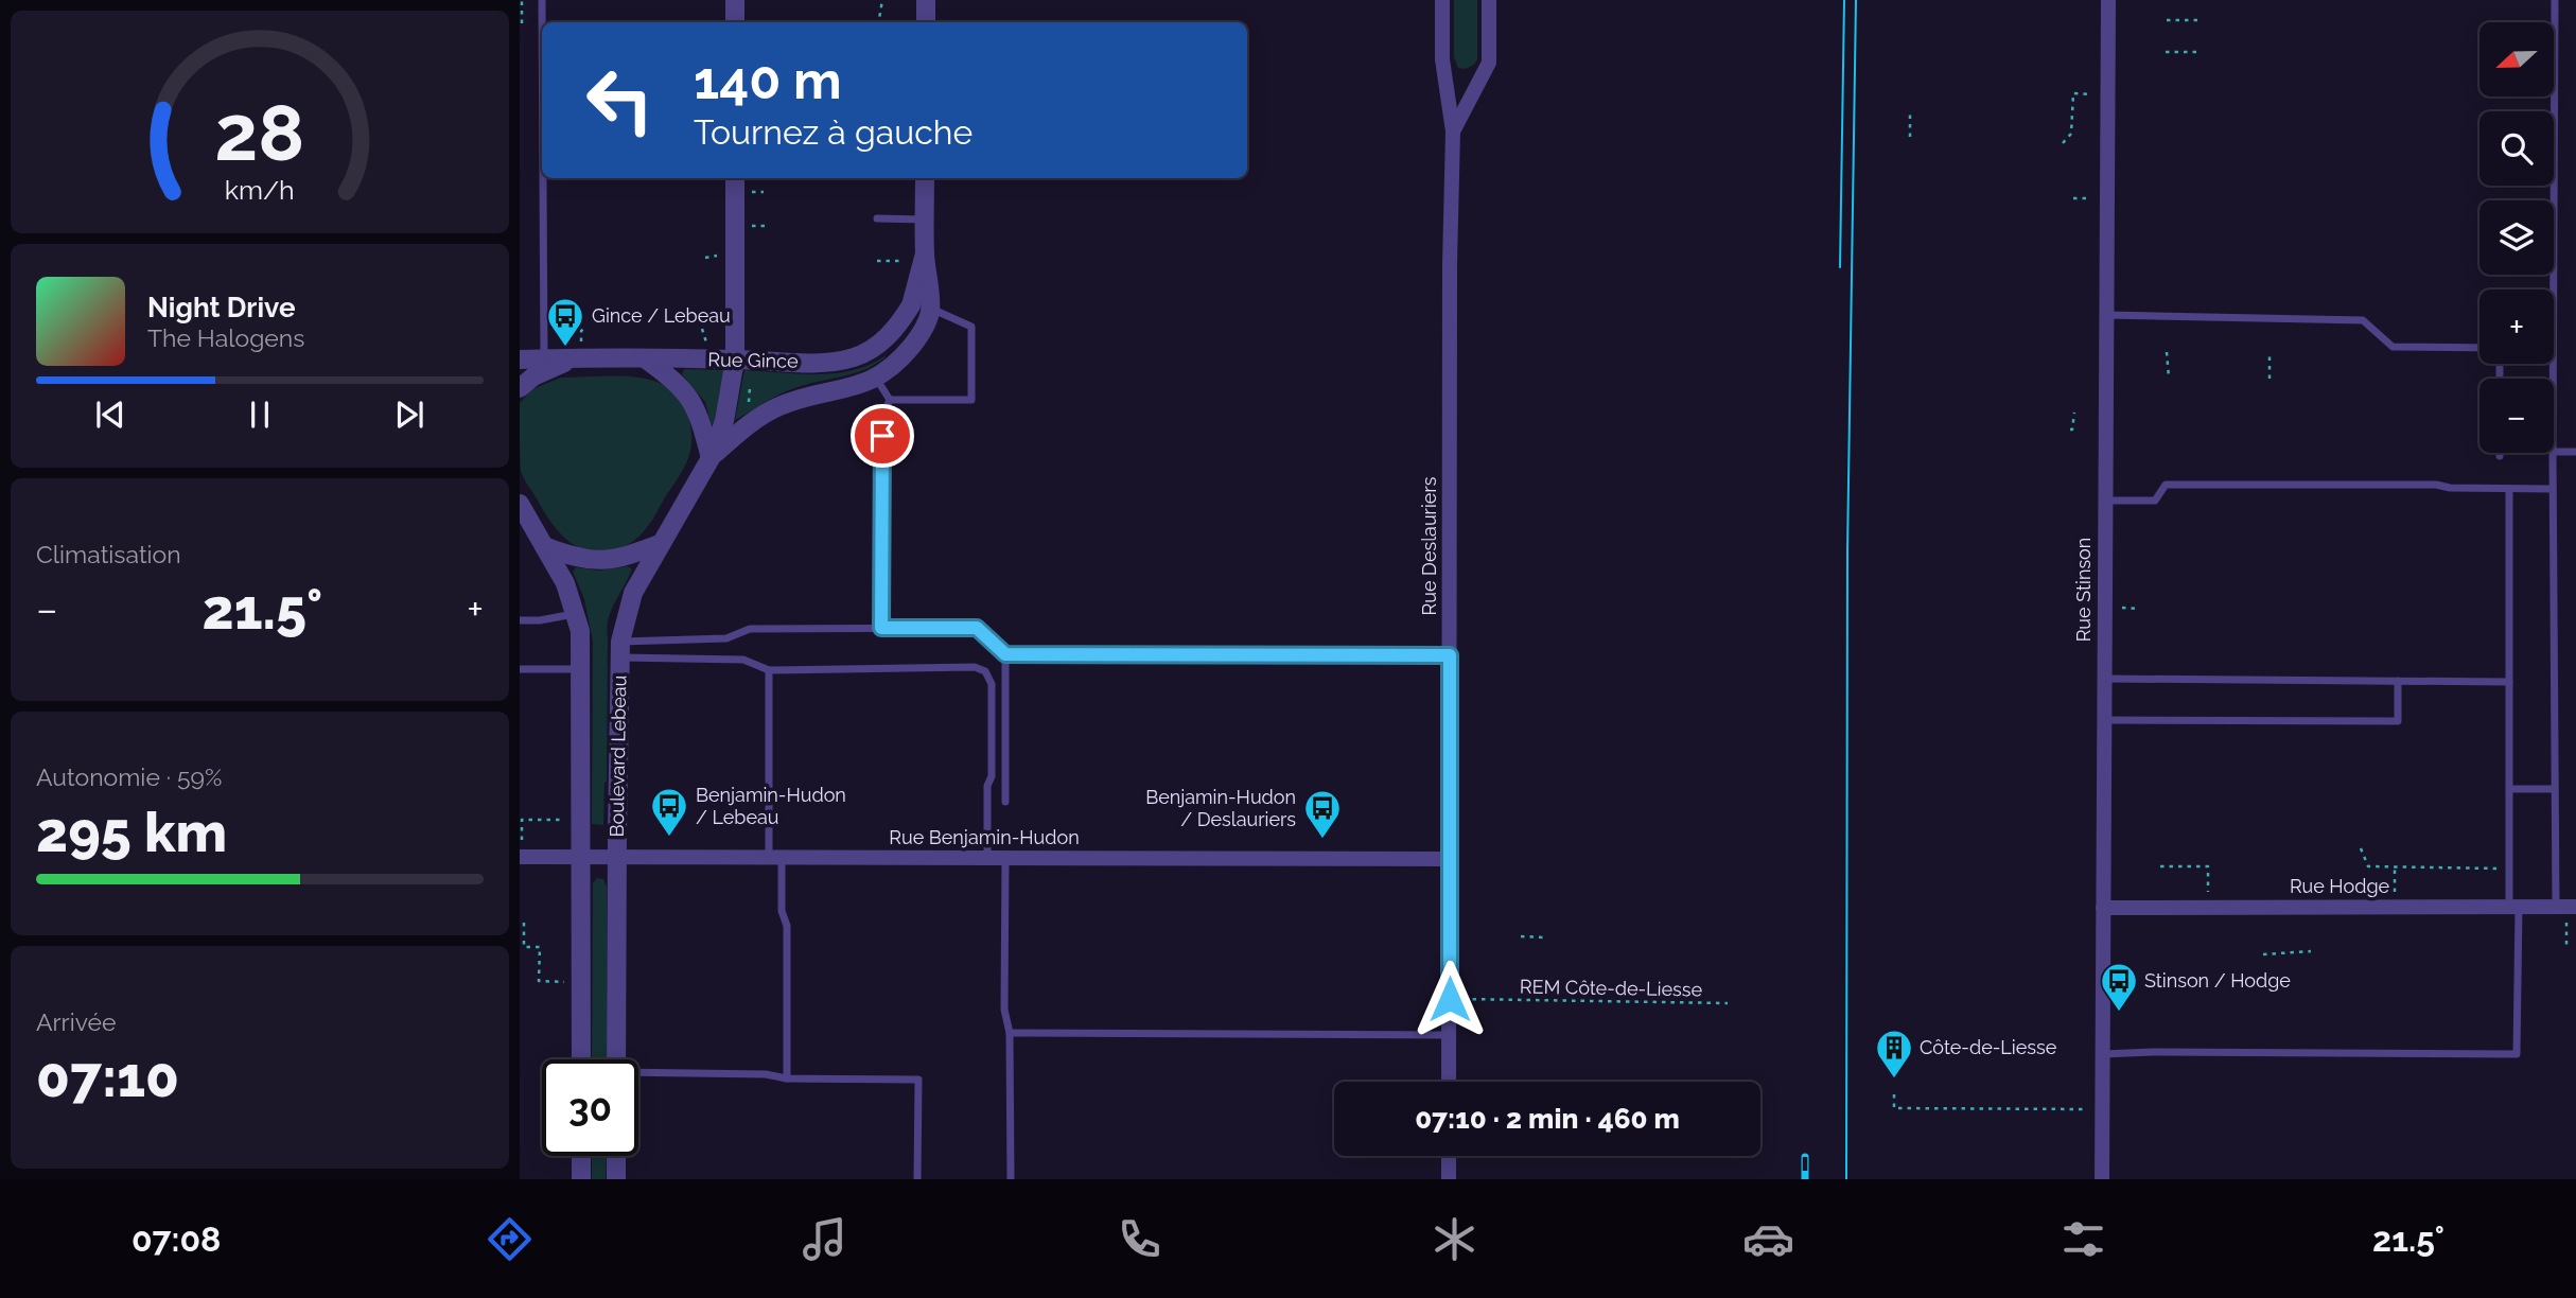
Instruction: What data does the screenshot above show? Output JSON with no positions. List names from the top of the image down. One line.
{"streets":{"street":["Rue Gince","Rue Deslauriers","Rue Stinson","Boulevard Lebeau","Rue Benjamin-Hudon","Rue Hodge"],"path":["REM Côte-de-Liesse"]},"crossings":[["Rue Gince","Boulevard Lebeau"],["Rue Deslauriers","Rue Benjamin-Hudon"],["Rue Deslauriers","REM Côte-de-Liesse"],["Rue Stinson","Rue Hodge"],["Boulevard Lebeau","Rue Benjamin-Hudon"]],"places":{"bus stop":["Gince / Lebeau","Benjamin-Hudon / Lebeau","Benjamin-Hudon / Deslauriers","Stinson / Hodge"],"building":["Côte-de-Liesse"]},"north":"left","page":{"map_buttons":["+","−"],"turn":["140 m","Tournez à gauche"],"song":["Night Drive","The Halogens"],"tile":["Climatisation",["Autonomie · 59%","295 km"],["Arrivée","07:10"]],"heat":["−","21.5°","+"],"limit":"30","trip":"07:10 · 2 min · 460 m","tabs":["07:08","21.5°"],"gauge":["28","km/h"]}}
